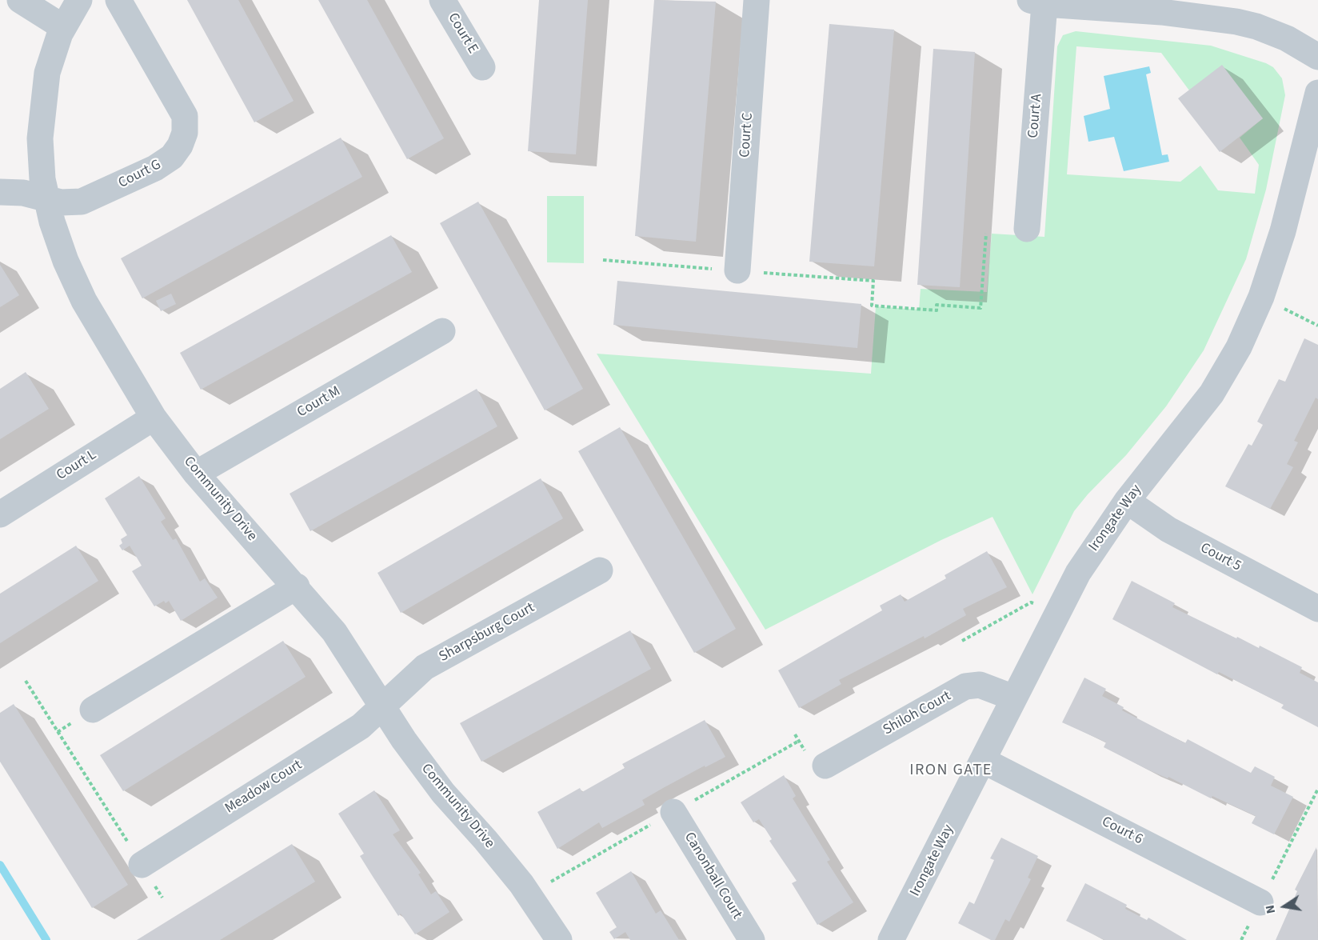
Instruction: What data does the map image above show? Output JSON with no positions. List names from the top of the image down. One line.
{"streets":{"street":["Court E","Court A","Court C","Court G","Court M","Court L","Community Drive","Irongate Way","Court 5","Sharpsburg Court","Shiloh Court","Meadow Court","Court 6","Canonball Court"]},"crossings":[["Court G","Community Drive"],["Court M","Community Drive"],["Court L","Community Drive"],["Community Drive","Sharpsburg Court"],["Community Drive","Meadow Court"],["Irongate Way","Court 5"],["Irongate Way","Shiloh Court"],["Irongate Way","Court 6"],["Sharpsburg Court","Meadow Court"]],"districts":["IRON GATE"],"north":"left"}
